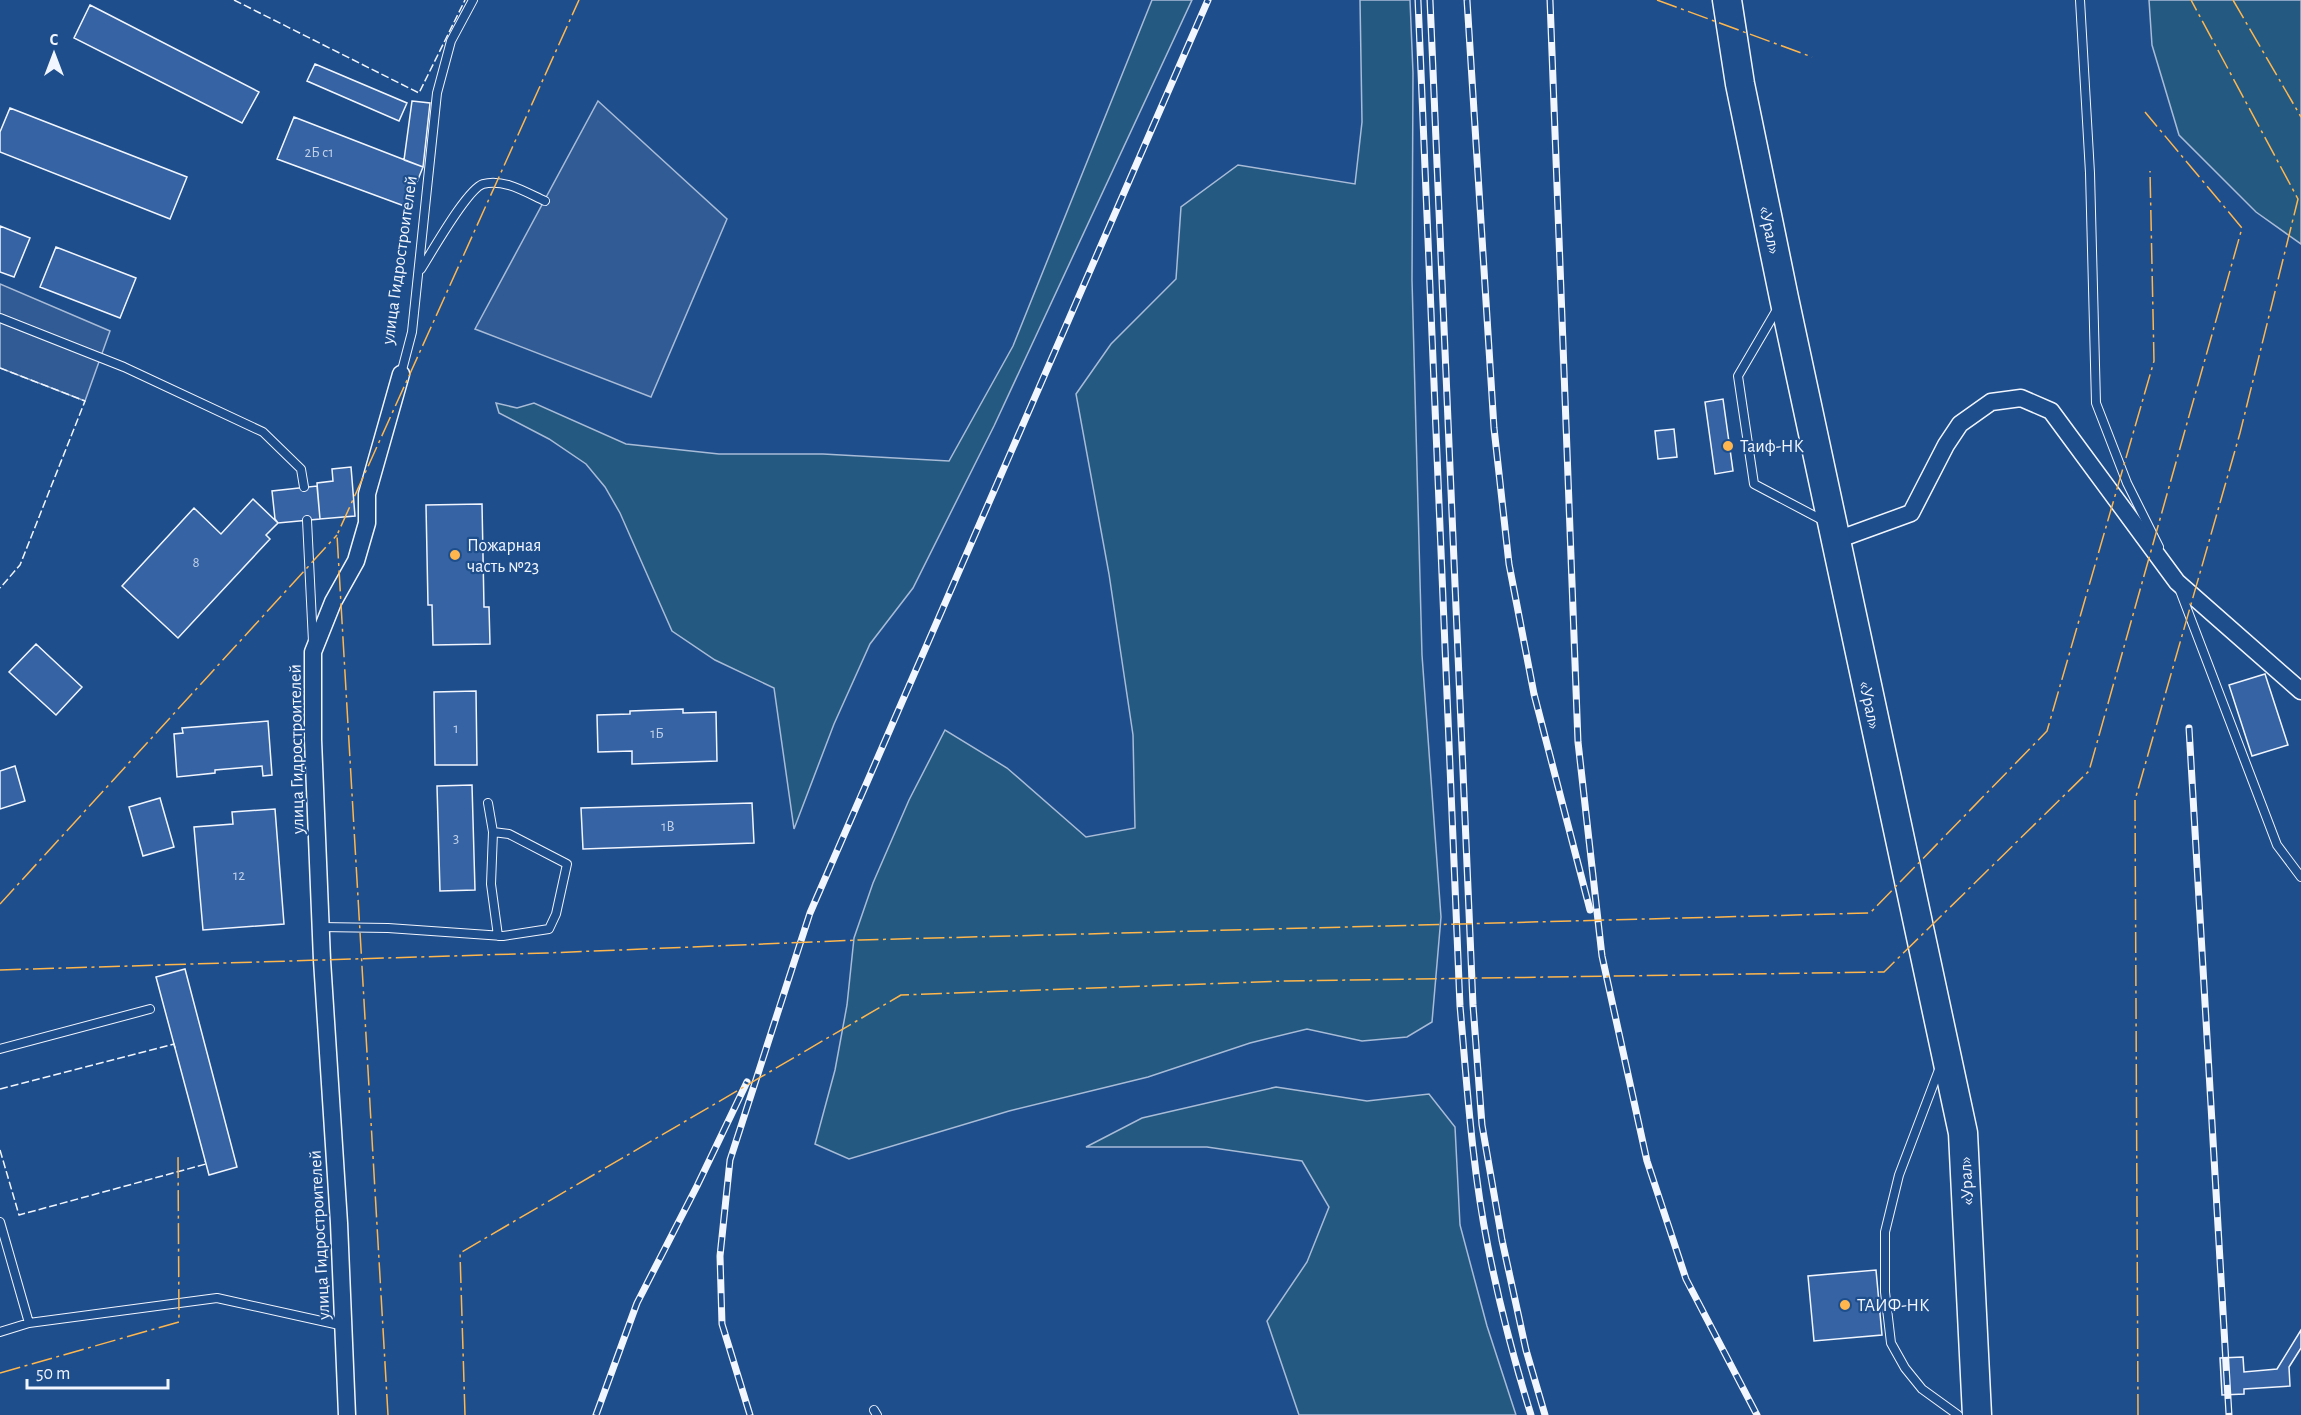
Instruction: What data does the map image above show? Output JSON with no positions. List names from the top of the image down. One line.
{"streets":{"highway":["«Урал»"],"street":["улица Гидростроителей"]},"places":["Таиф-НК","Пожарная часть №23","ТАИФ-НК"],"house_numbers":["2Б с1","8","1","1Б","1В","3","12"],"scale_bar":"50 m","north":"top"}
